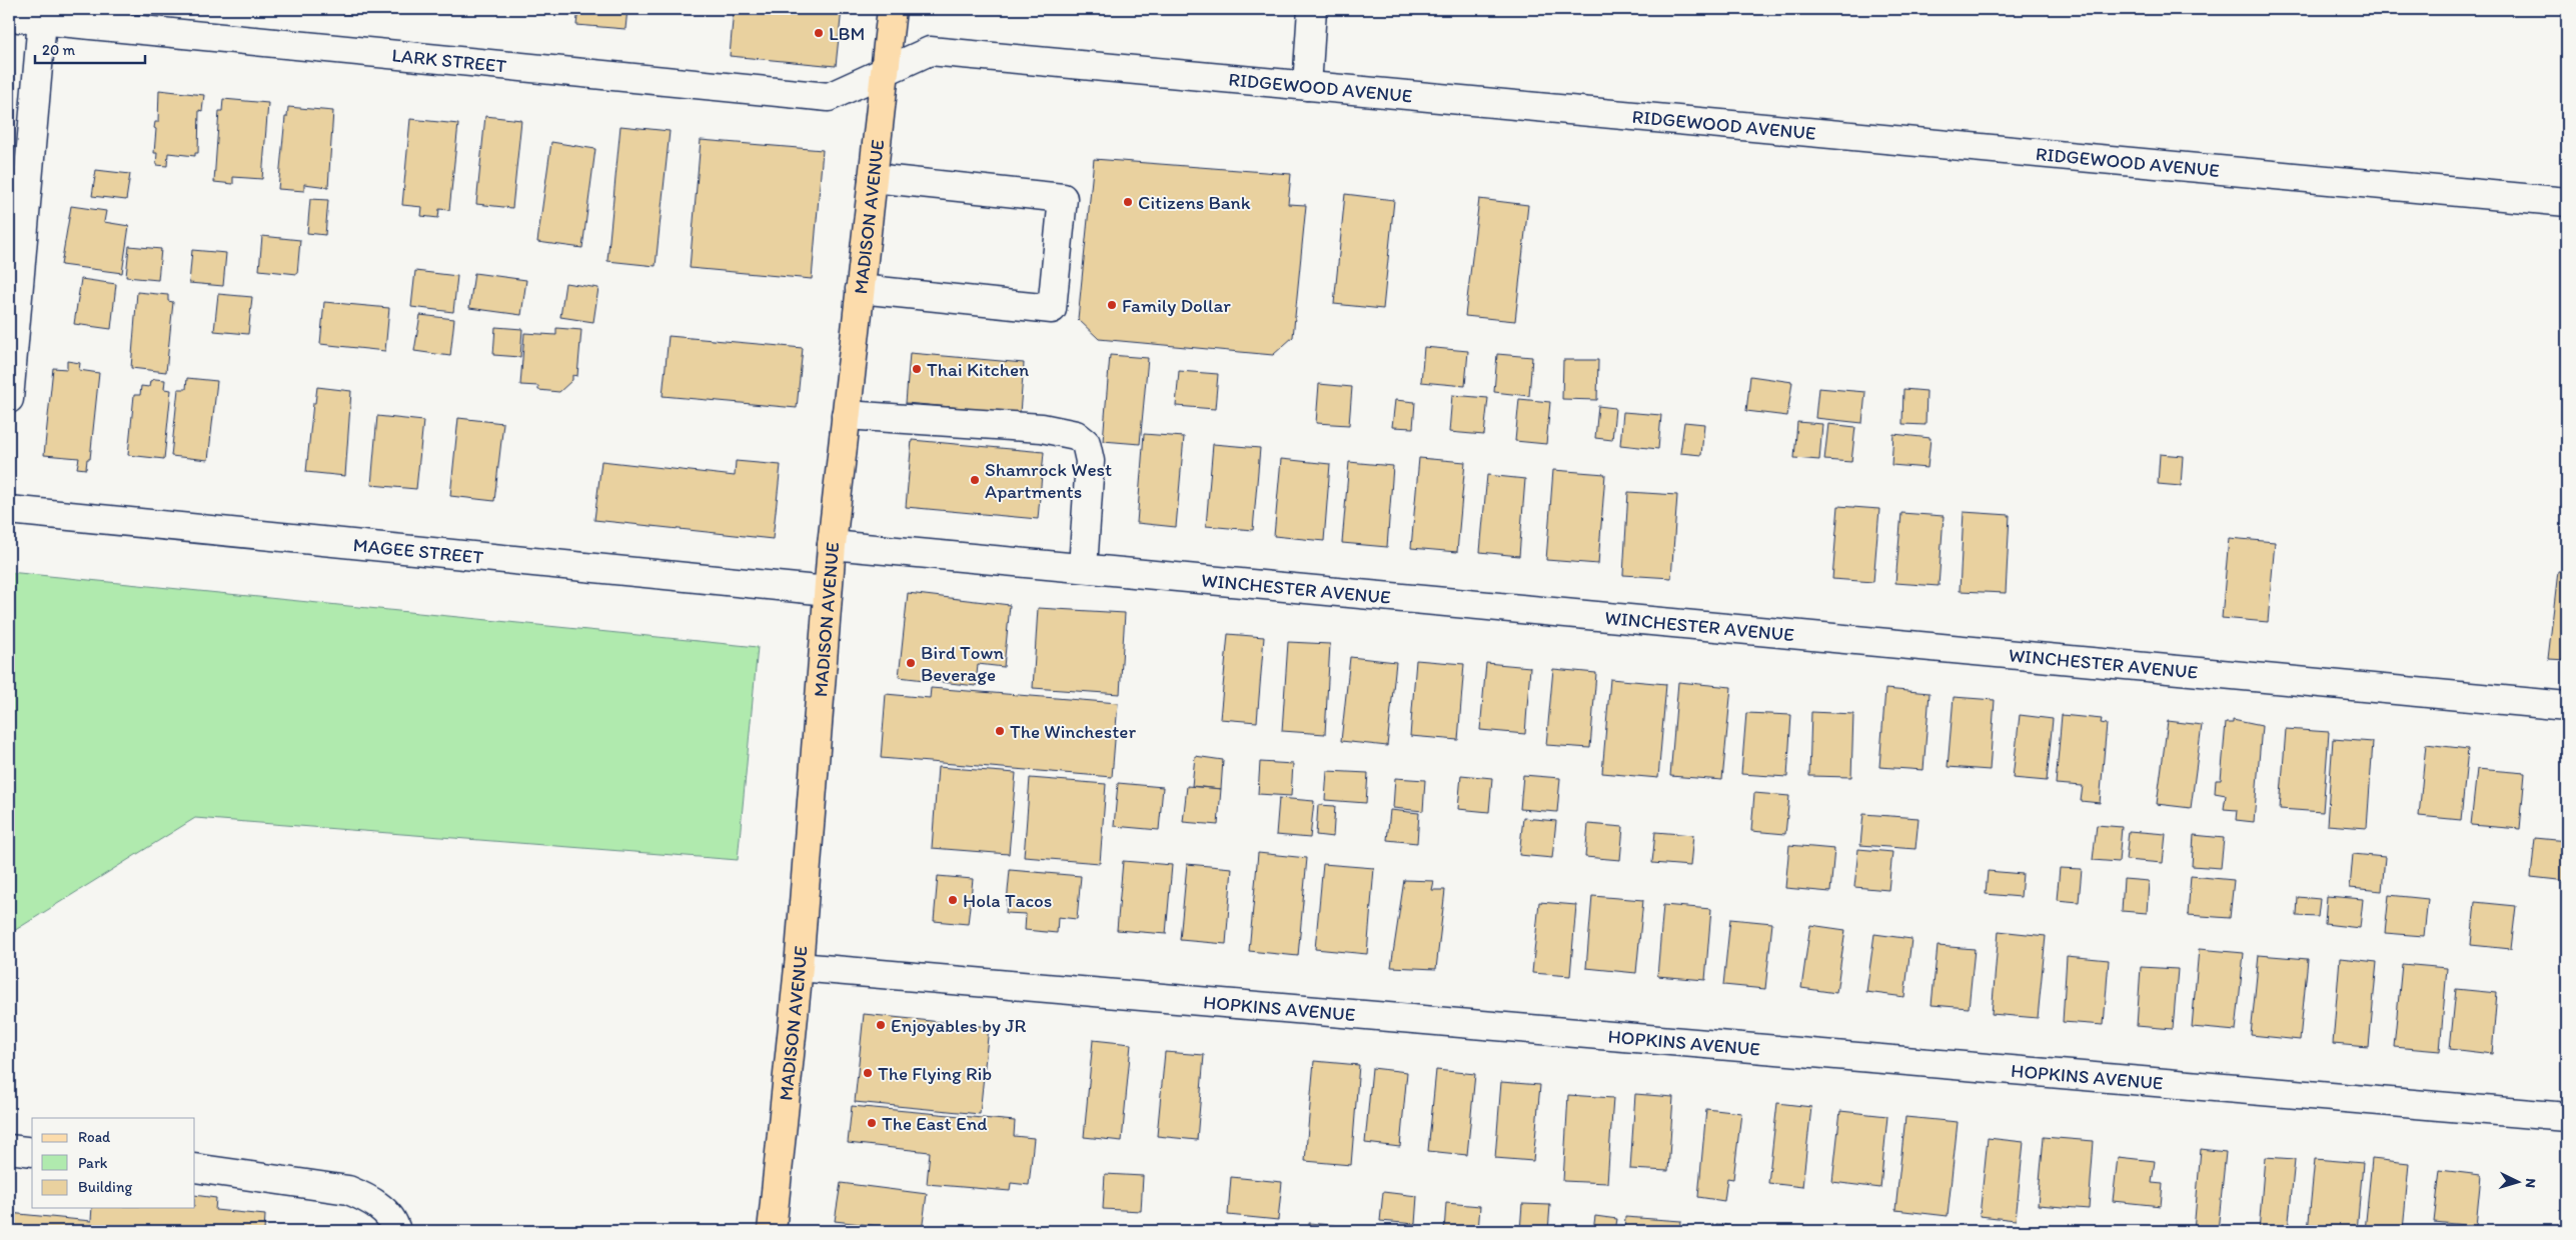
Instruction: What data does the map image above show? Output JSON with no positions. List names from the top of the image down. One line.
{"streets":{"main road":["MADISON AVENUE"],"street":["LARK STREET","RIDGEWOOD AVENUE","MAGEE STREET","WINCHESTER AVENUE","HOPKINS AVENUE"]},"crossings":[["LARK STREET","RIDGEWOOD AVENUE"],["LARK STREET","MADISON AVENUE"],["RIDGEWOOD AVENUE","MADISON AVENUE"],["MADISON AVENUE","MAGEE STREET"],["MADISON AVENUE","WINCHESTER AVENUE"],["MADISON AVENUE","HOPKINS AVENUE"]],"places":["LBM","Citizens Bank","Family Dollar","Thai Kitchen","Shamrock West Apartments","Bird Town Beverage","The Winchester","Hola Tacos","Enjoyables by JR","The Flying Rib","The East End"],"legend":["Road","Park","Building"],"scale_bar":"20 m","north":"right"}
